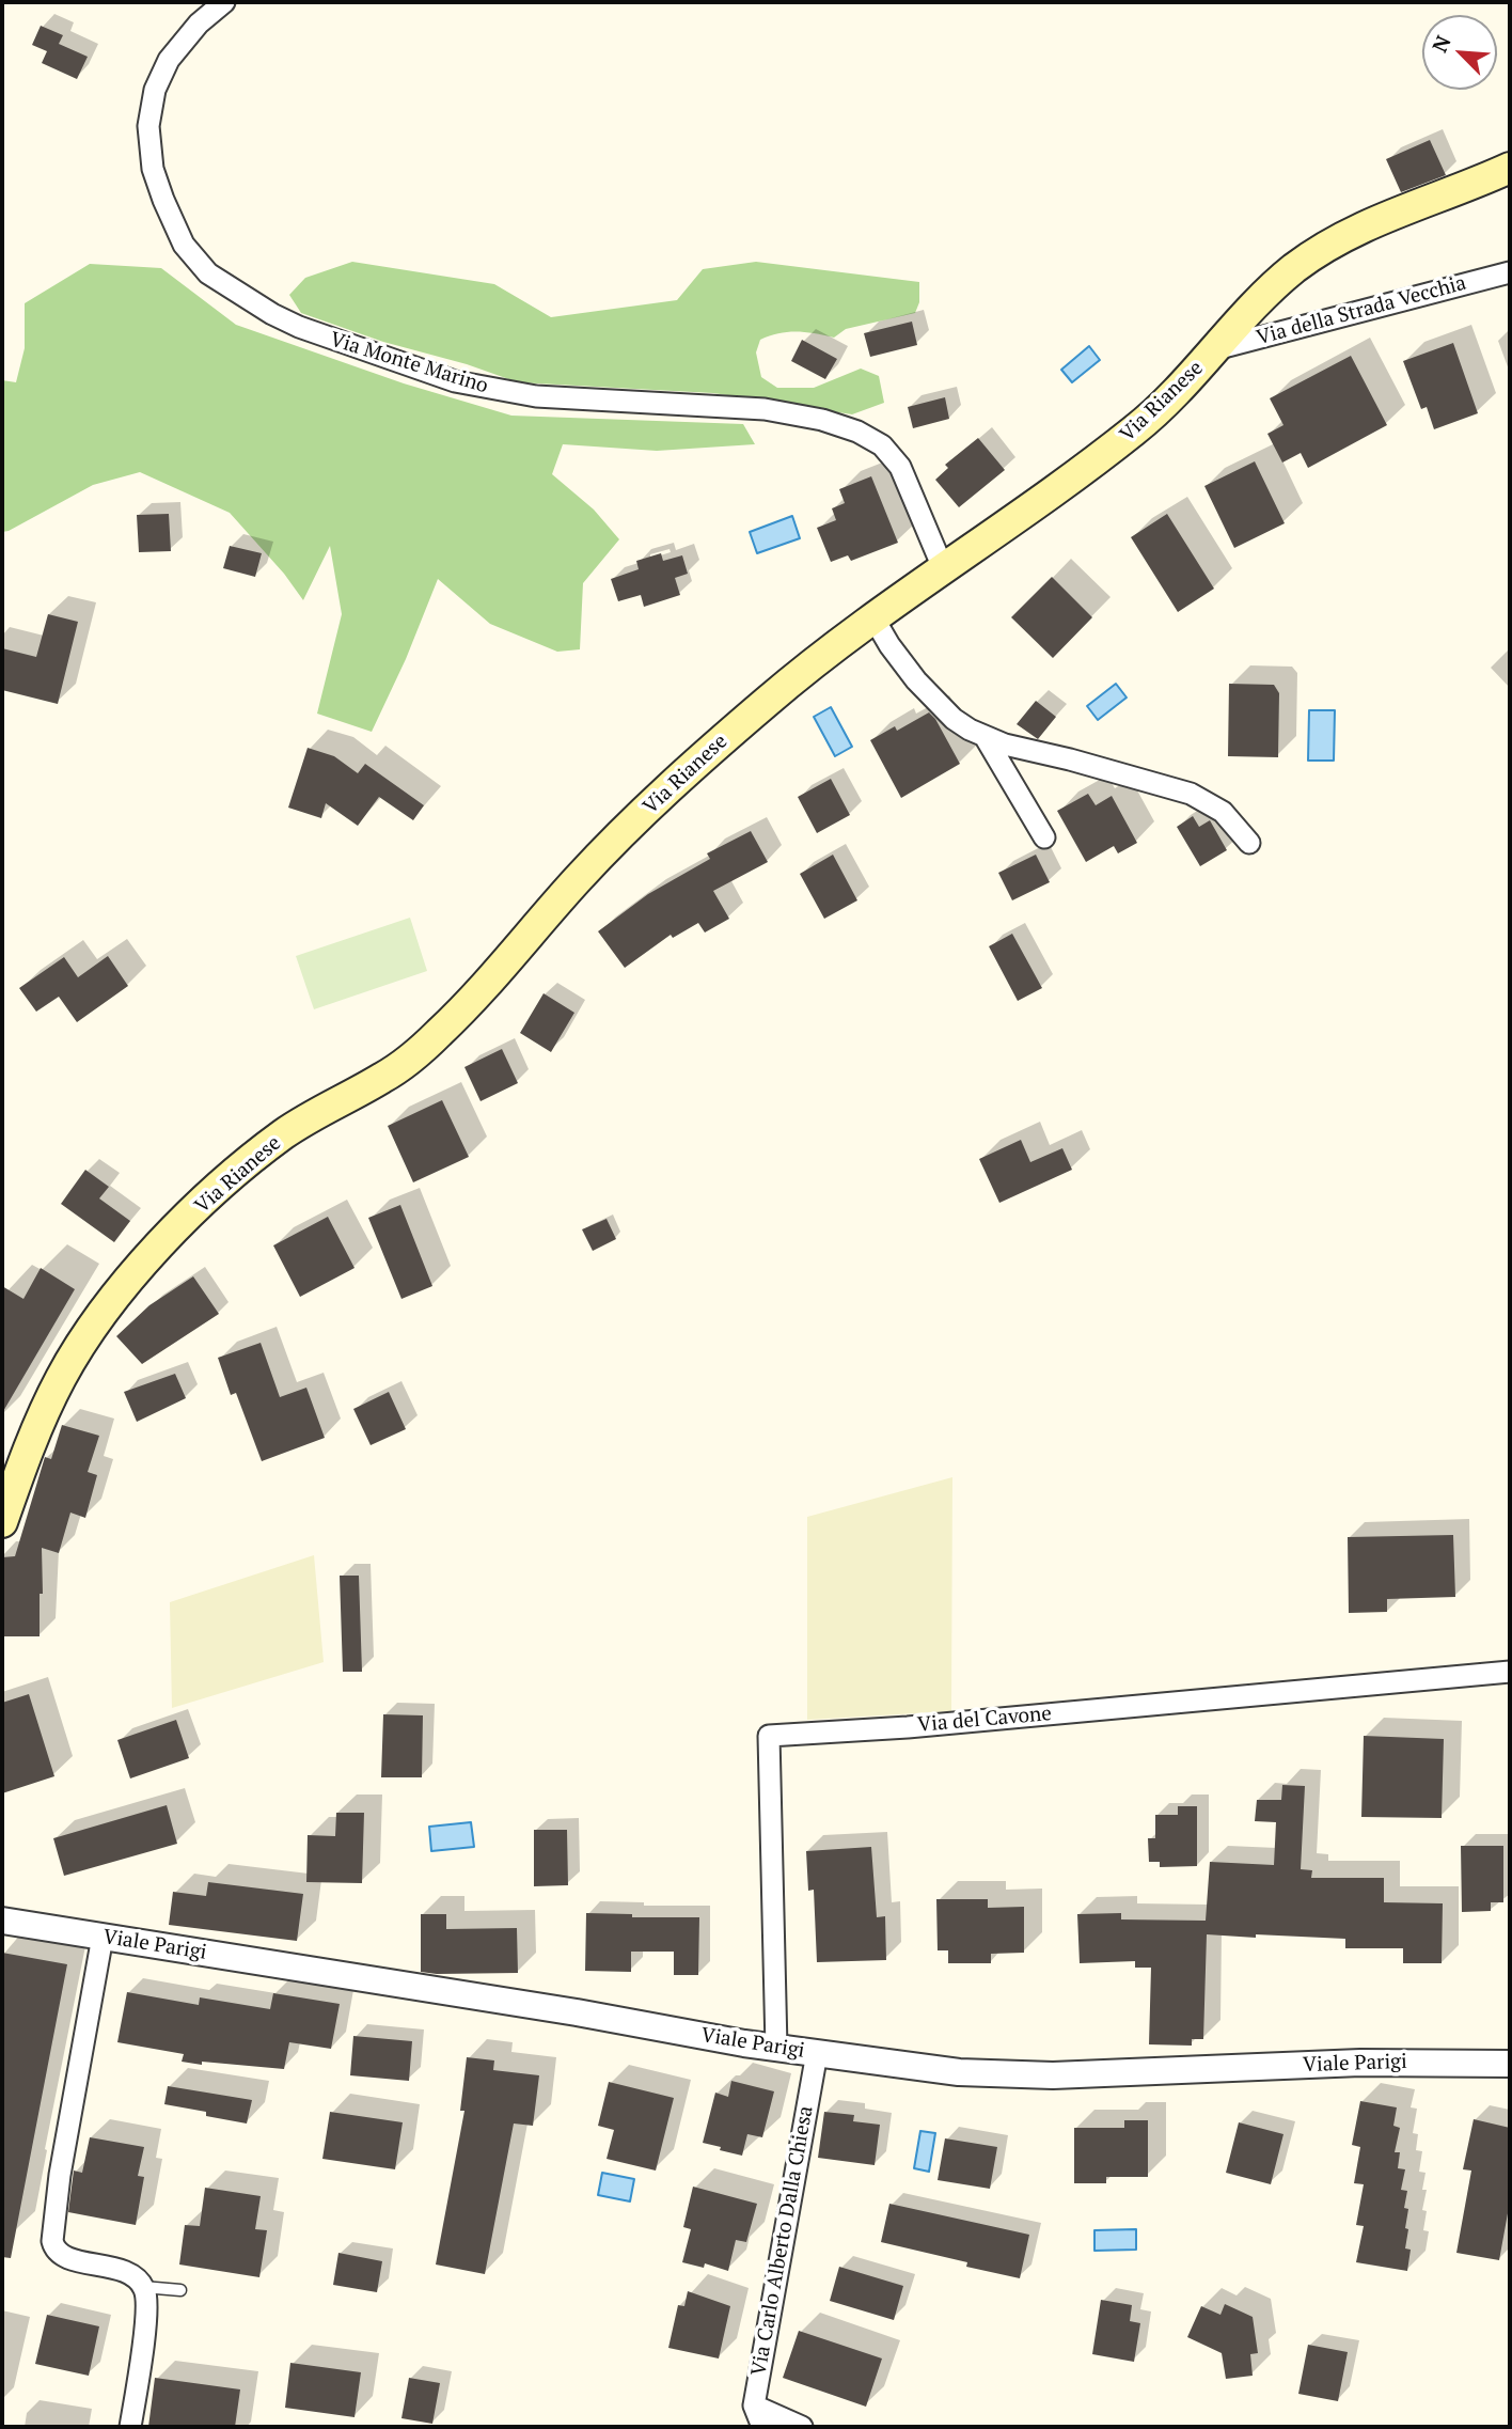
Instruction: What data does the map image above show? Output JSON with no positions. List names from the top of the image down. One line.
{"streets":{"main road":["Via Rianese"],"street":["Via della Strada Vecchia","Via Monte Marino","Via del Cavone","Viale Parigi","Via Carlo Alberto Dalla Chiesa"]},"crossings":[["Via della Strada Vecchia","Via Rianese"],["Via Monte Marino","Via Rianese"],["Via del Cavone","Viale Parigi"],["Viale Parigi","Via Carlo Alberto Dalla Chiesa"]],"north":"top left"}
